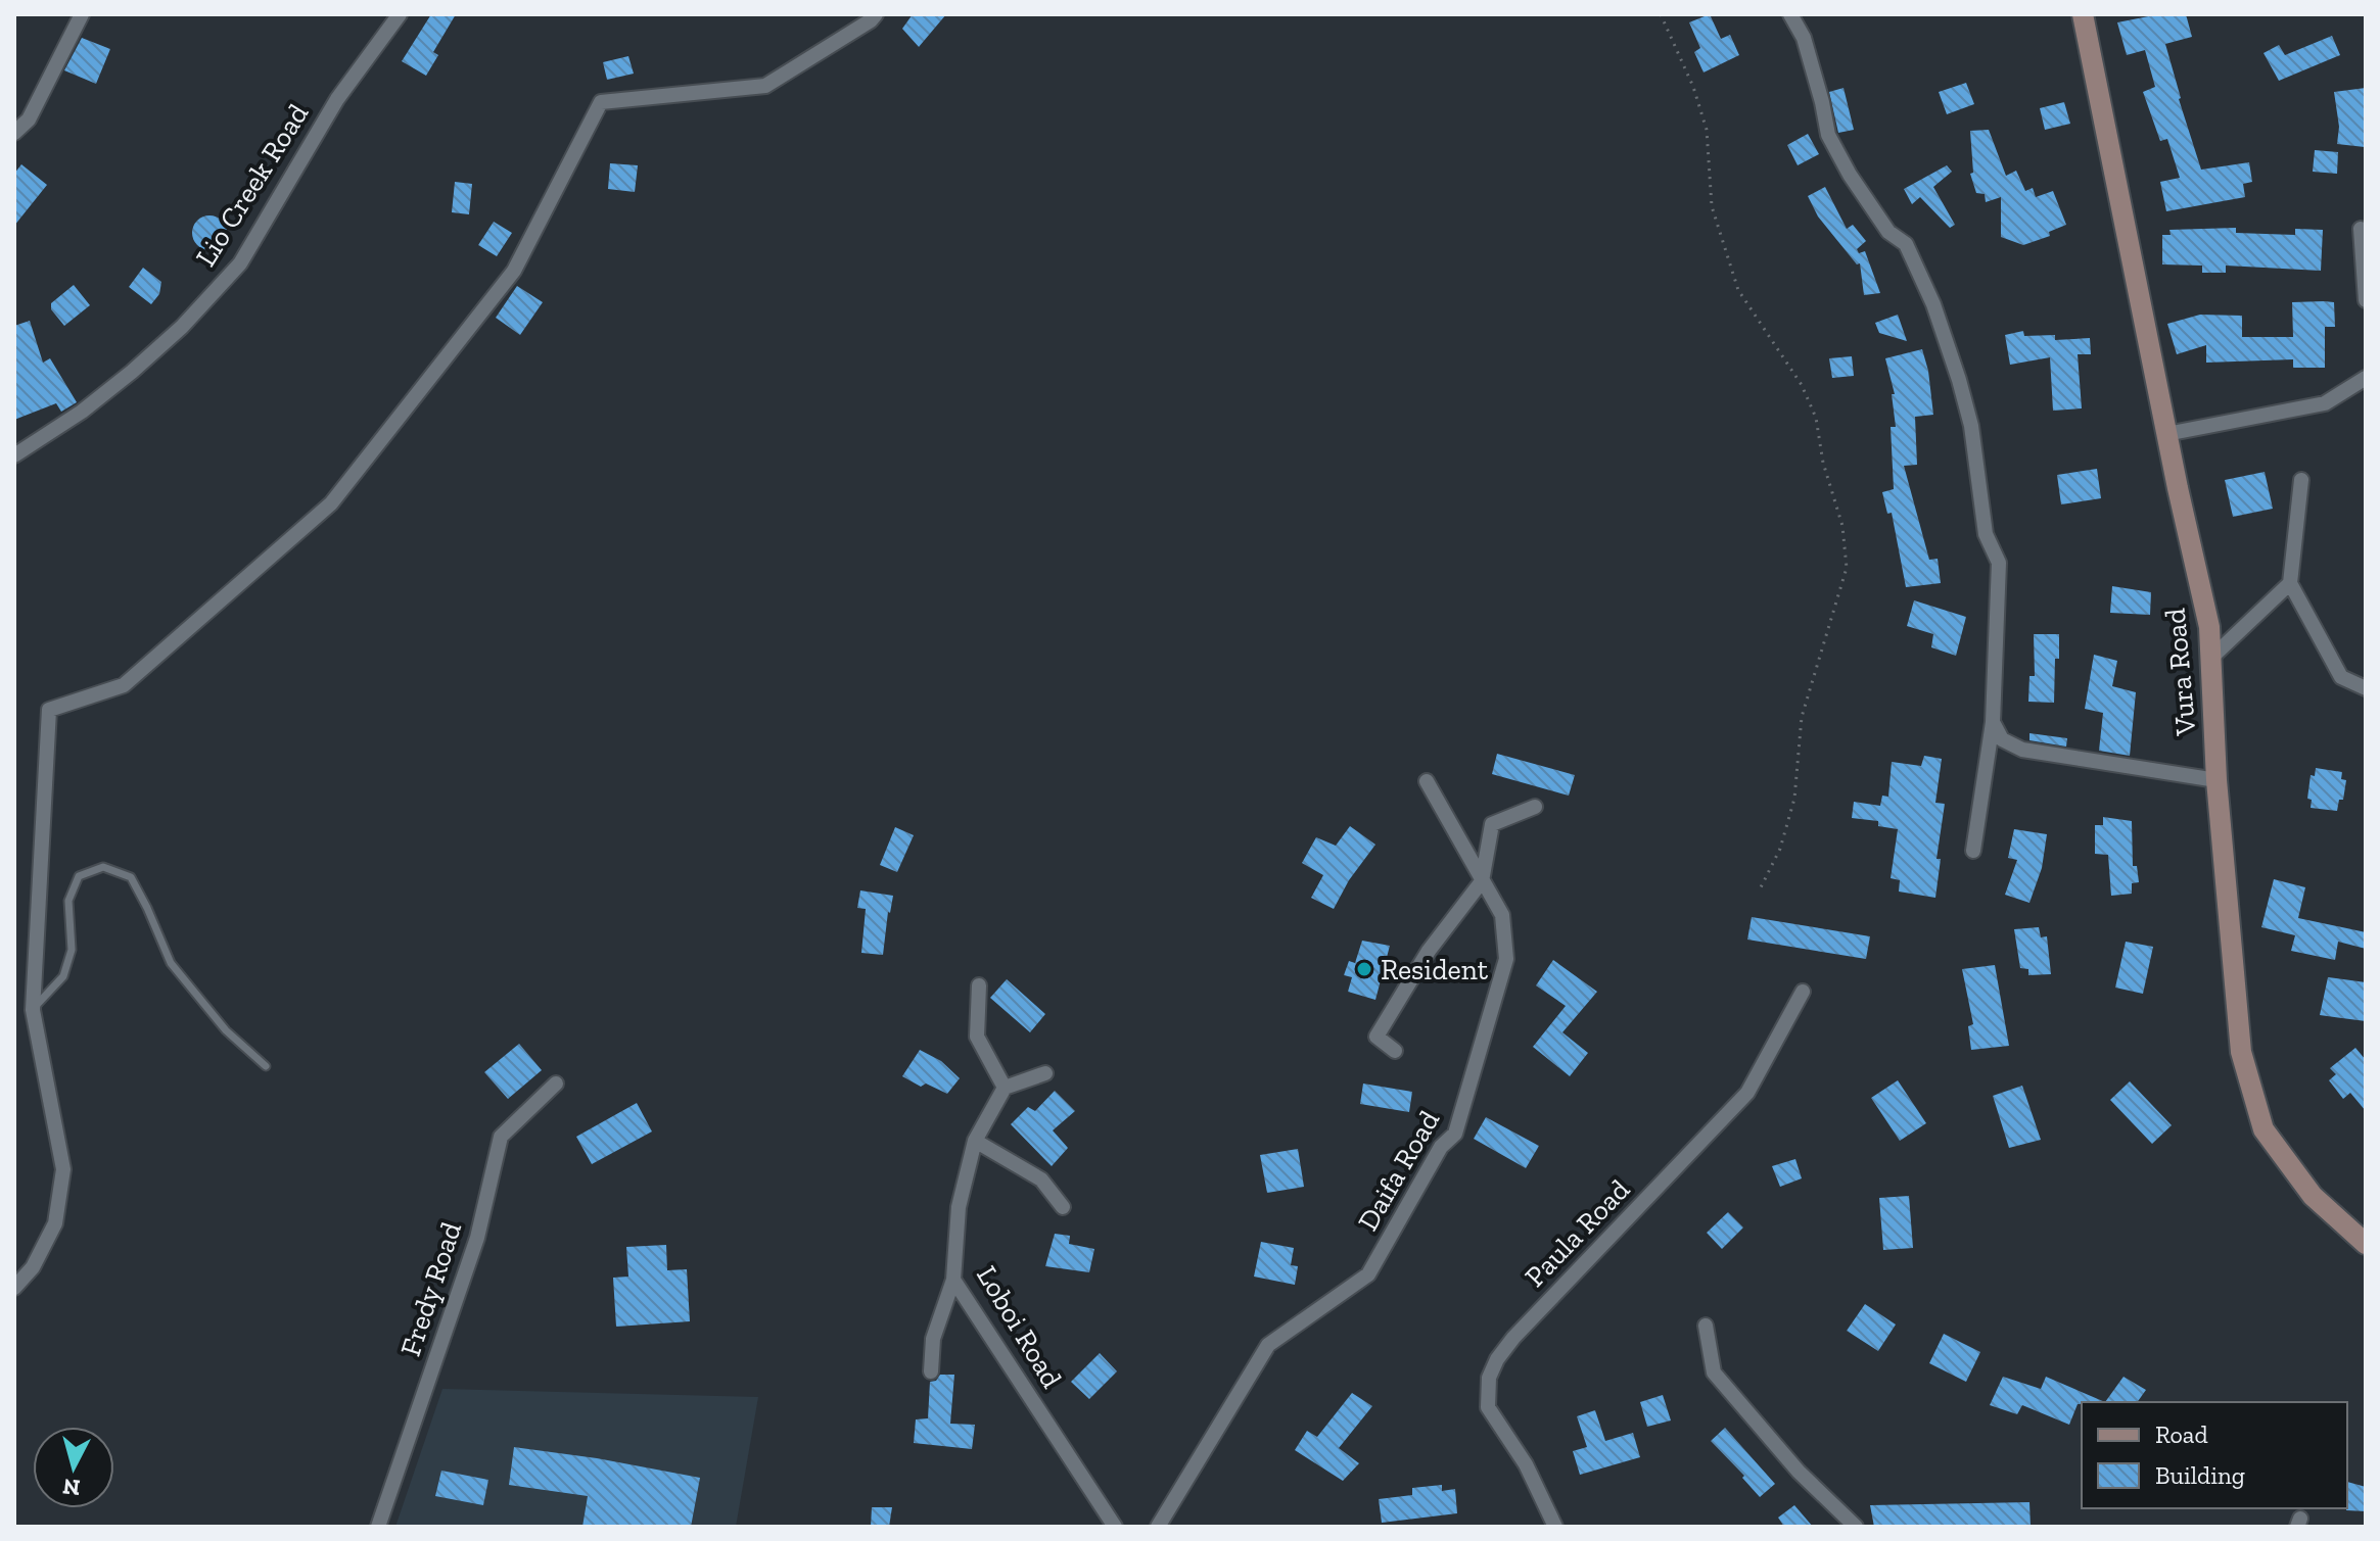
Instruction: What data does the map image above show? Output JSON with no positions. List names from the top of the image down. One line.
{"streets":{"street":["Lio Creek Road","Vura Road","Daifa Road","Paula Road","Fredy Road","Loboi Road"]},"places":["Resident"],"legend":["Road","Building"],"north":"bottom"}
